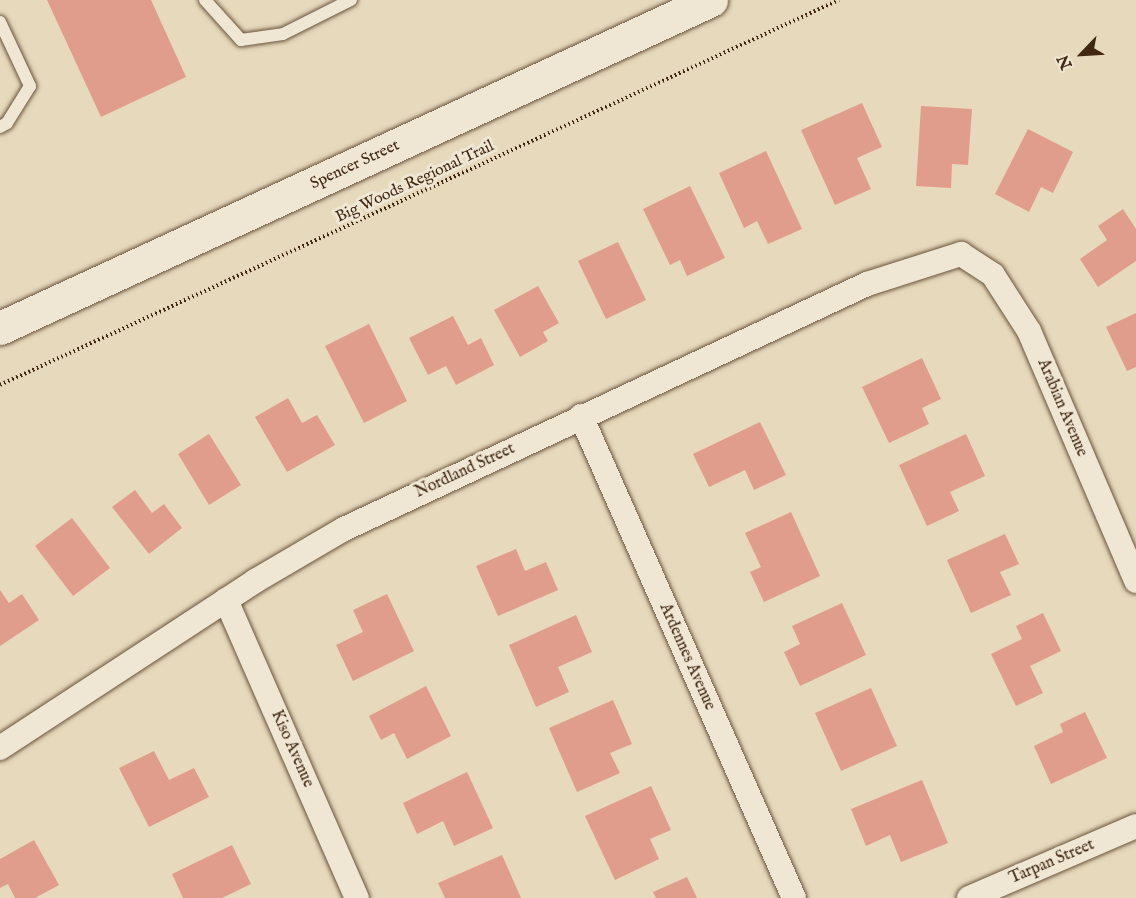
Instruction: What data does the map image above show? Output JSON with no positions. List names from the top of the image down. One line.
{"streets":{"street":["Spencer Street","Arabian Avenue","Nordland Street","Ardennes Avenue","Kiso Avenue","Tarpan Street"],"path":["Big Woods Regional Trail"]},"crossings":[["Arabian Avenue","Nordland Street"],["Nordland Street","Ardennes Avenue"],["Nordland Street","Kiso Avenue"]],"north":"bottom left"}
